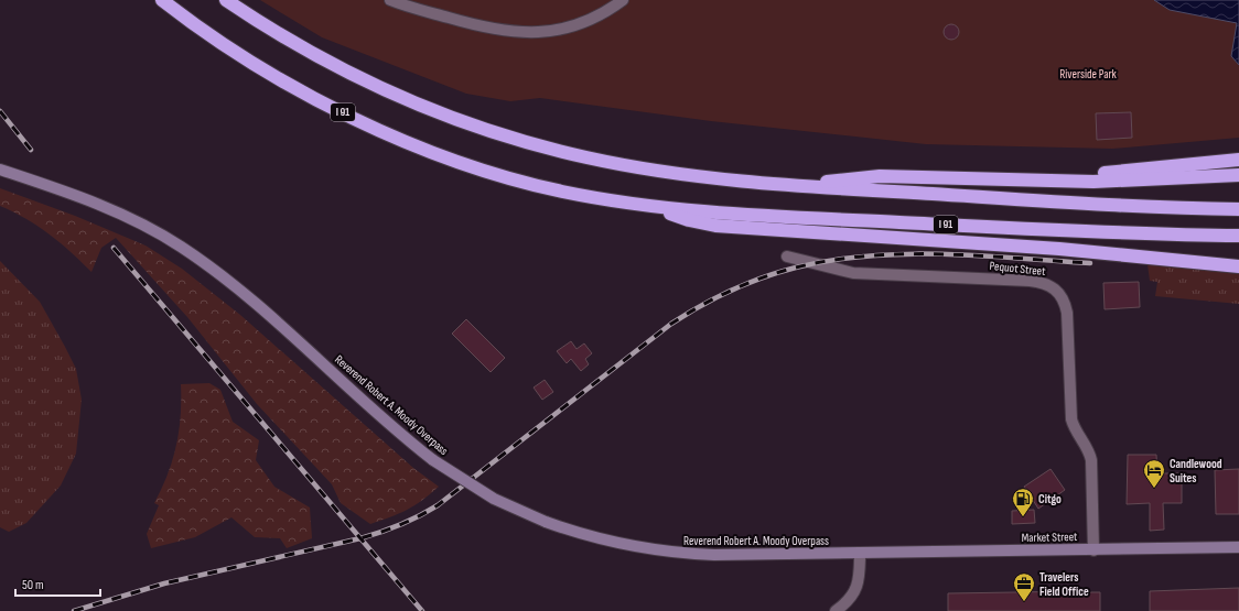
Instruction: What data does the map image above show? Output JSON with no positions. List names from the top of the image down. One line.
{"streets":{"highway":["I 91"],"main road":["Reverend Robert A. Moody Overpass","Market Street"],"street":["Pequot Street"]},"crossings":[["Pequot Street","Market Street"],["Reverend Robert A. Moody Overpass","Market Street"]],"parks":["Riverside Park"],"places":{"hotel":["Candlewood Suites"],"fuel station":["Citgo"],"office":["Travelers Field Office"]},"scale_bar":"50 m"}
